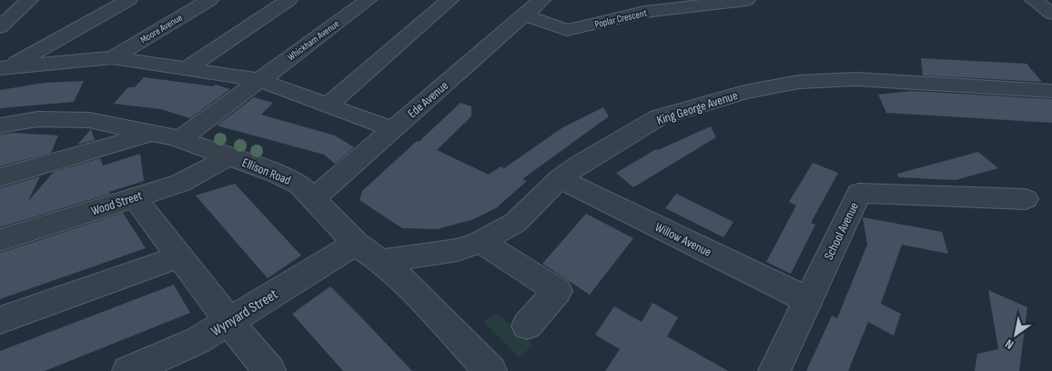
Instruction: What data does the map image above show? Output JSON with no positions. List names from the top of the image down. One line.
{"streets":{"street":["Poplar Crescent","Moore Avenue","Whickham Avenue","Ede Avenue","King George Avenue","Ellison Road","Wood Street","School Avenue","Willow Avenue","Wynyard Street"]},"crossings":[["Poplar Crescent","Ede Avenue"],["Whickham Avenue","Ellison Road"],["Ede Avenue","Ellison Road"],["King George Avenue","Ellison Road"],["King George Avenue","Willow Avenue"],["Ellison Road","Wood Street"],["Ellison Road","Wynyard Street"],["School Avenue","Willow Avenue"]],"north":"bottom left"}
